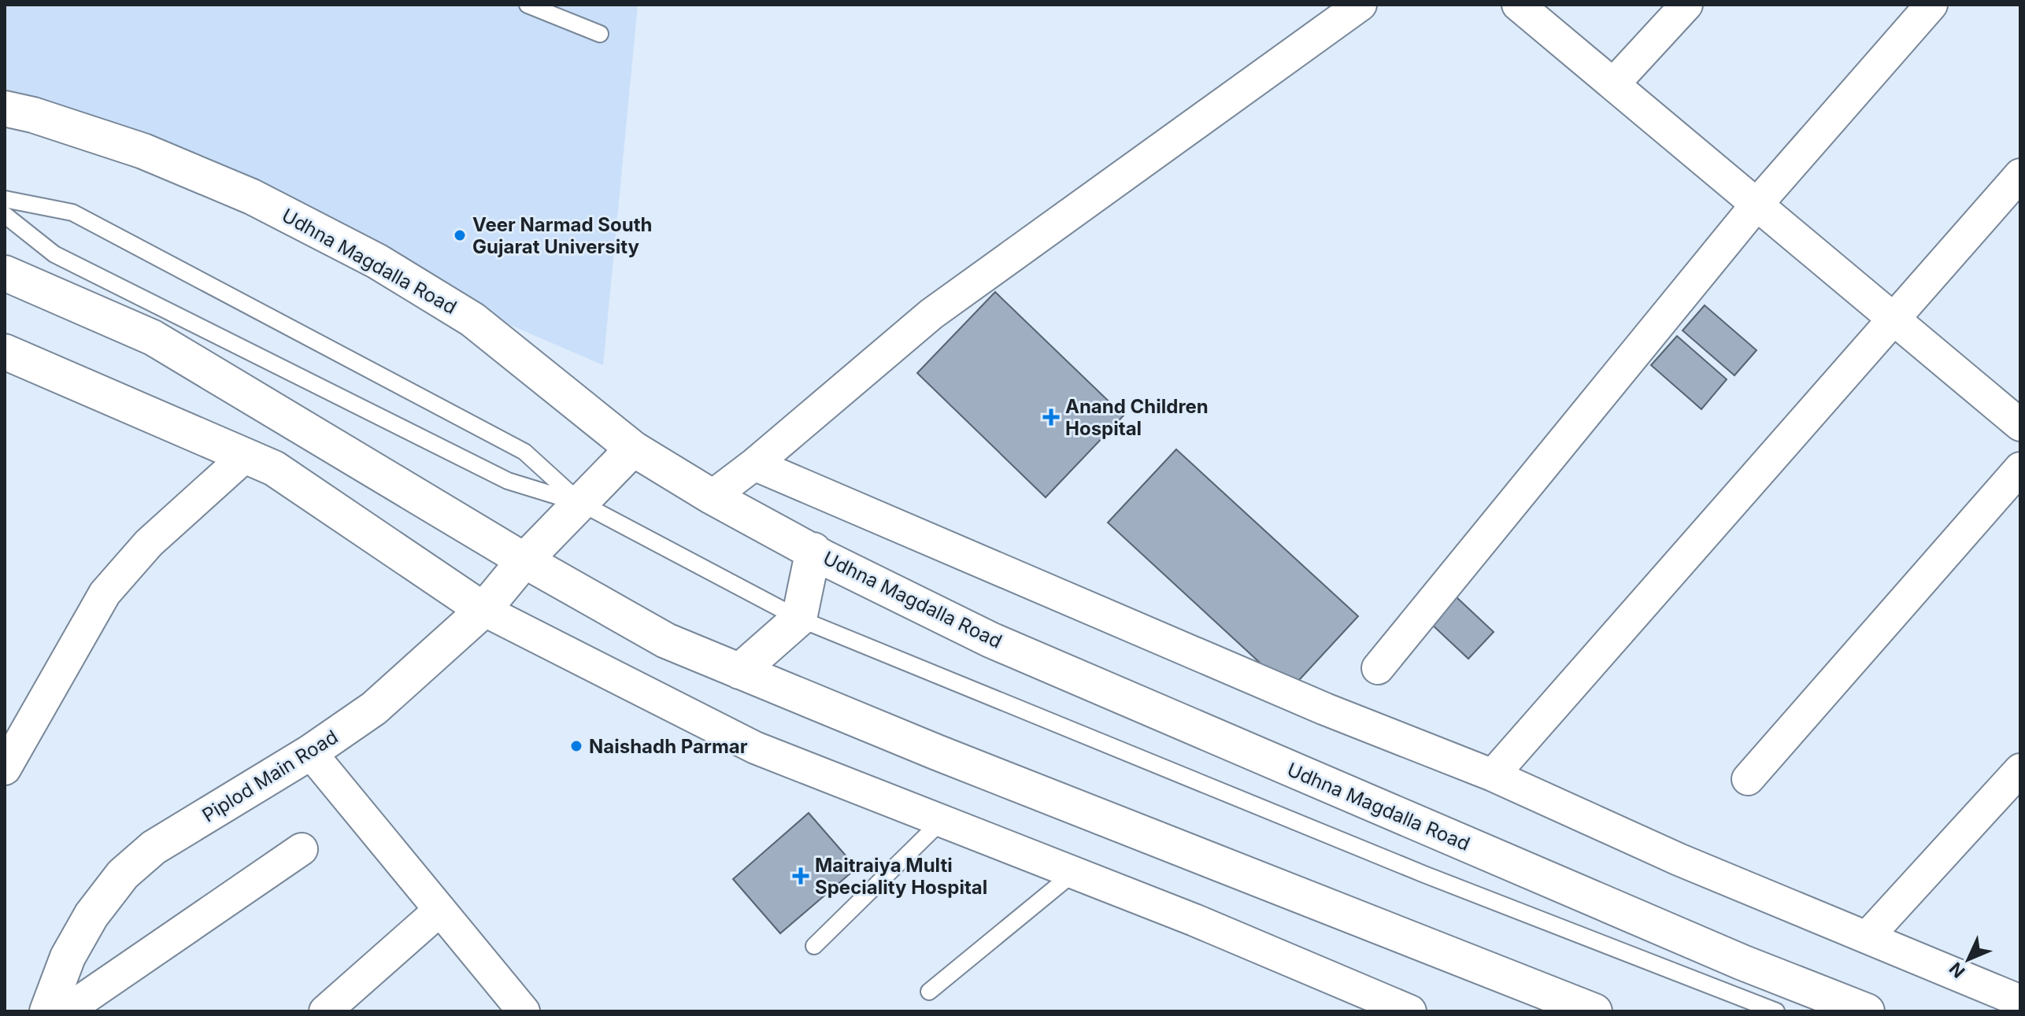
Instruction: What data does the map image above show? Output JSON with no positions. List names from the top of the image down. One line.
{"streets":{"main road":["Udhna Magdalla Road","Piplod Main Road"]},"crossings":[["Udhna Magdalla Road","Piplod Main Road"]],"places":{"other":["Veer Narmad South Gujarat University","Naishadh Parmar"],"health":["Anand Children Hospital","Maitraiya Multi Speciality Hospital"]},"north":"bottom left"}
